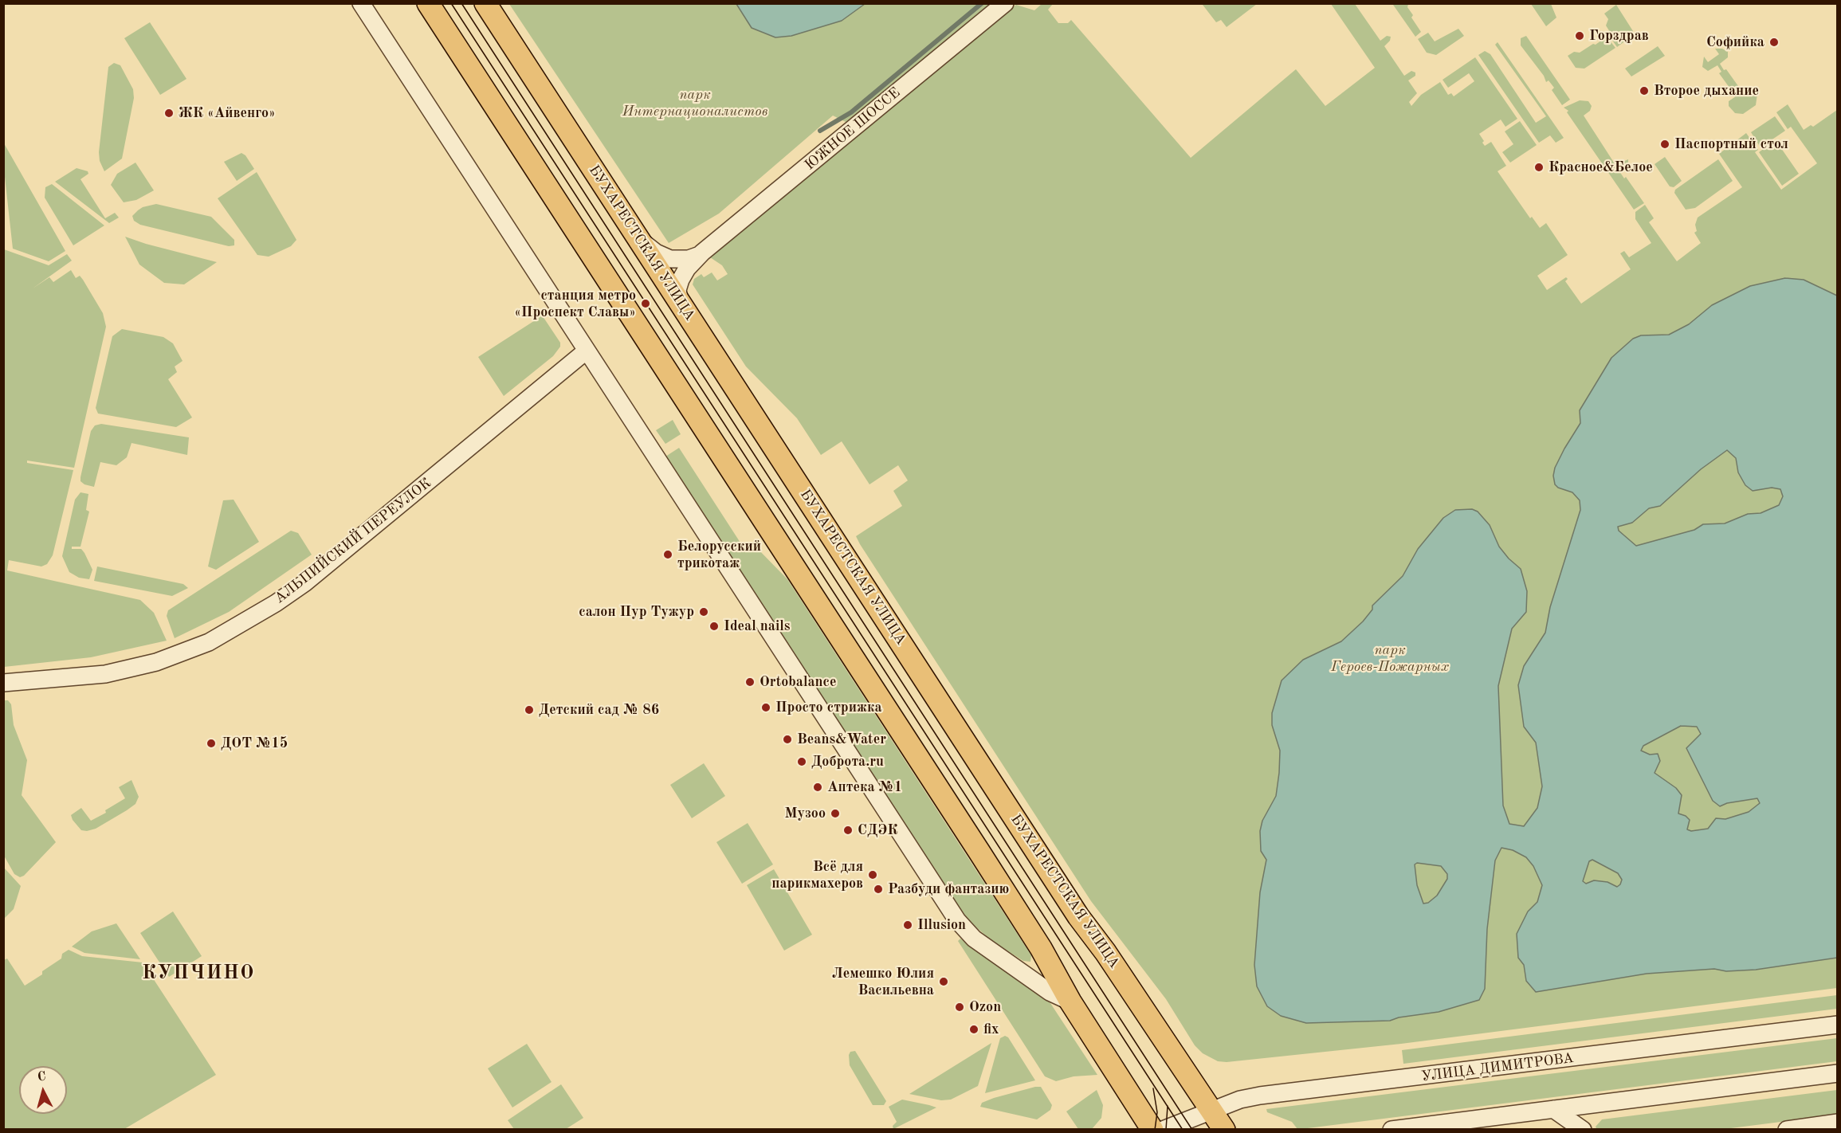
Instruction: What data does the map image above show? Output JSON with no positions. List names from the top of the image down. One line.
{"streets":{"main road":["БУХАРЕСТСКАЯ УЛИЦА"],"street":["ЮЖНОЕ ШОССЕ","АЛЬПИЙСКИЙ ПЕРЕУЛОК","УЛИЦА ДИМИТРОВА"]},"crossings":[["ЮЖНОЕ ШОССЕ","БУХАРЕСТСКАЯ УЛИЦА"],["БУХАРЕСТСКАЯ УЛИЦА","УЛИЦА ДИМИТРОВА"]],"districts":["КУПЧИНО"],"parks":["парк Интернационалистов","парк Героев-Пожарных"],"places":["Горздрав","Софийка","Второе дыхание","ЖК «Айвенго»","Паспортный стол","Красное&Белое","станция метро «Проспект Славы»","Белорусский трикотаж","салон Пур Тужур","Ideal nails","Ortobalance","Просто стрижка","Детский сад № 86","Beans&Water","ДОТ №15","Доброта.ru","Аптека №1","Музоо","СДЭК","Всё для парикмахеров","Разбуди фантазию","Illusion","Лемешко Юлия Васильевна","Ozon","fix"],"north":"top"}
